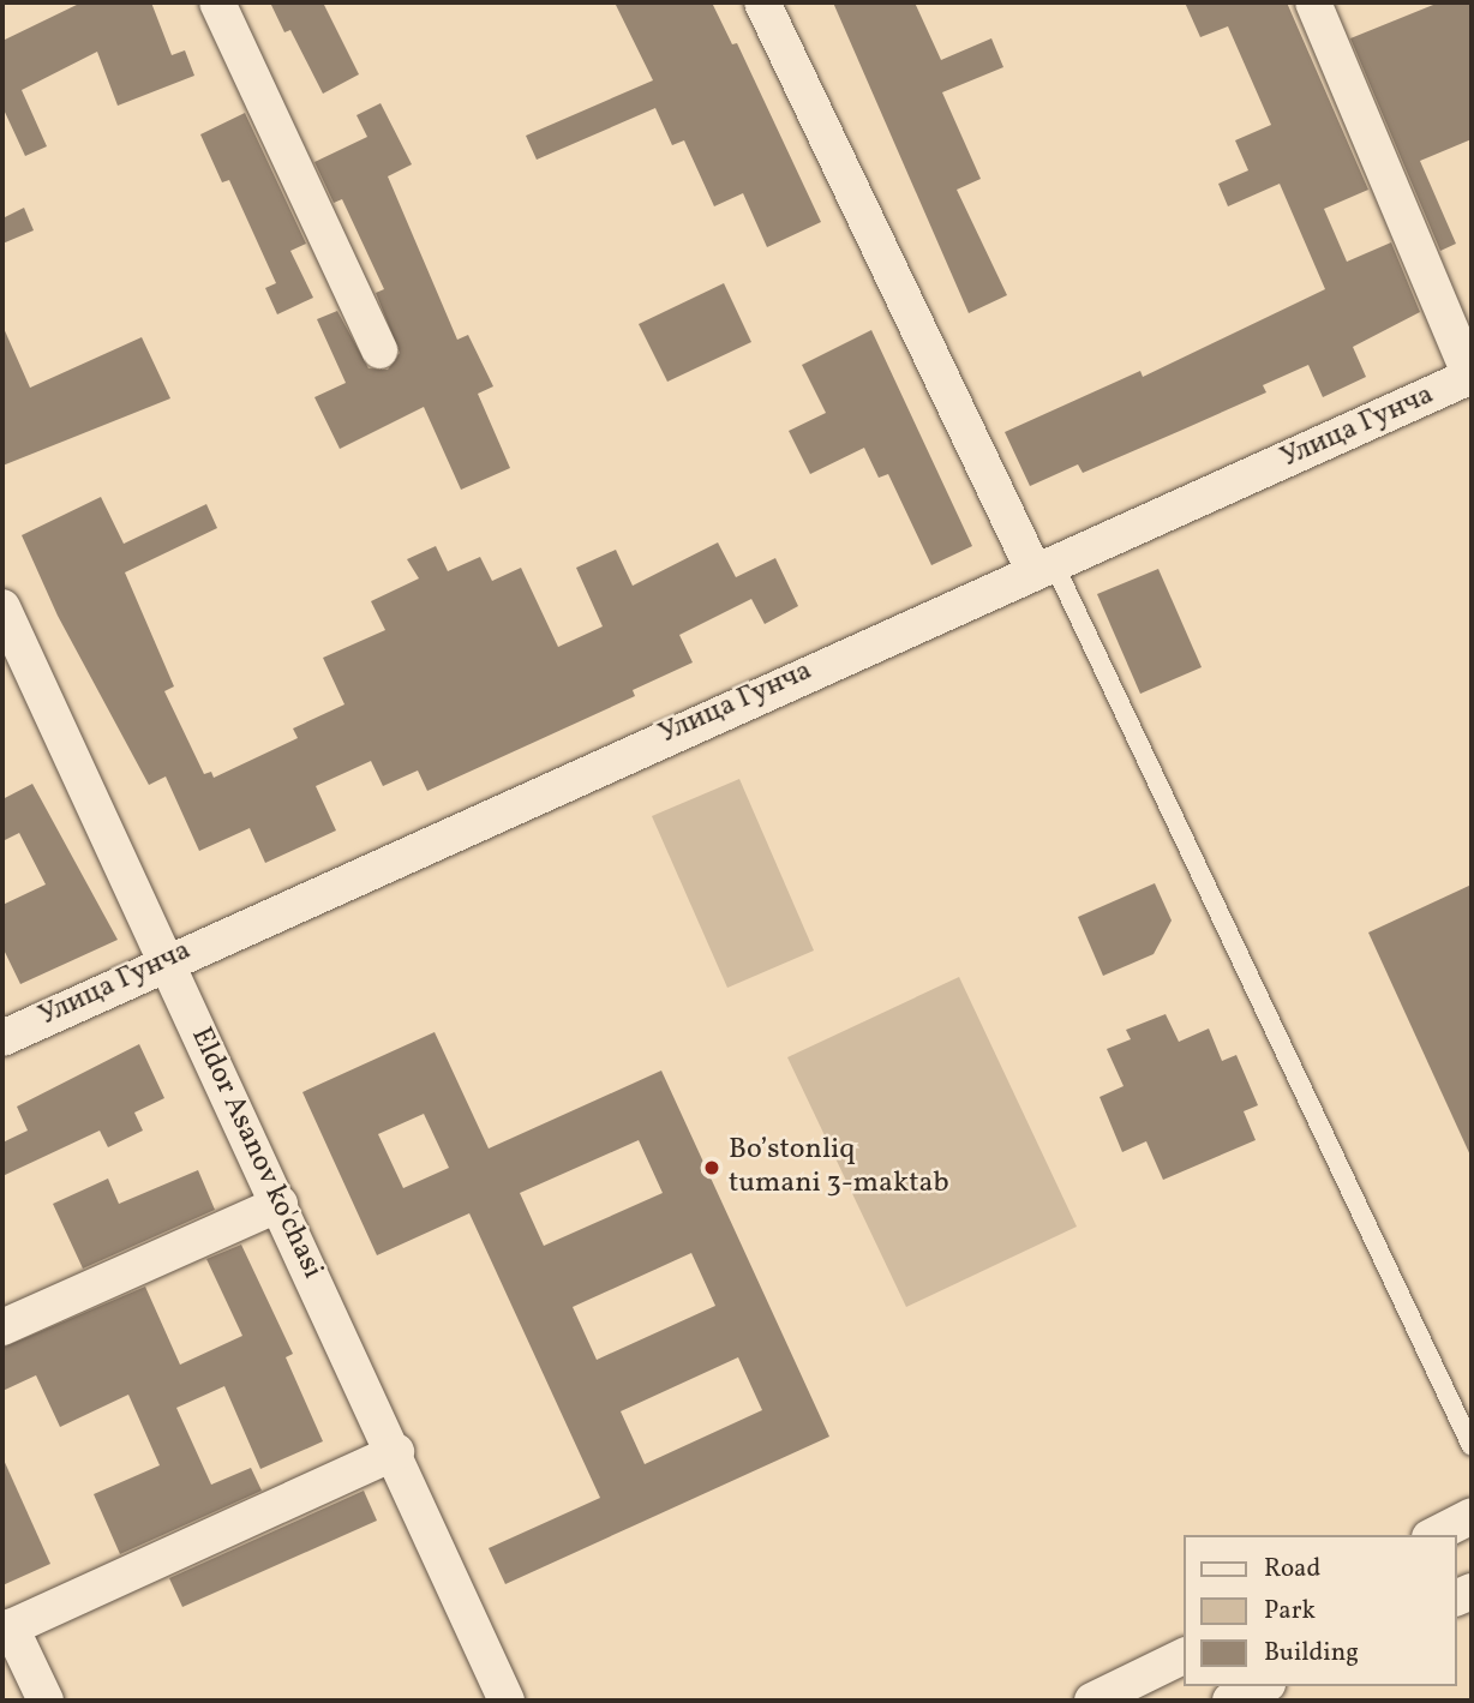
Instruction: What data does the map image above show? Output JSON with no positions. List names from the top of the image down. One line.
{"streets":{"street":["Улица Гунча","Eldor Asanov ko'chasi"]},"crossings":[["Улица Гунча","Eldor Asanov ko'chasi"]],"places":["Bo’stonliq tumani 3-maktab"],"legend":["Road","Park","Building"]}
